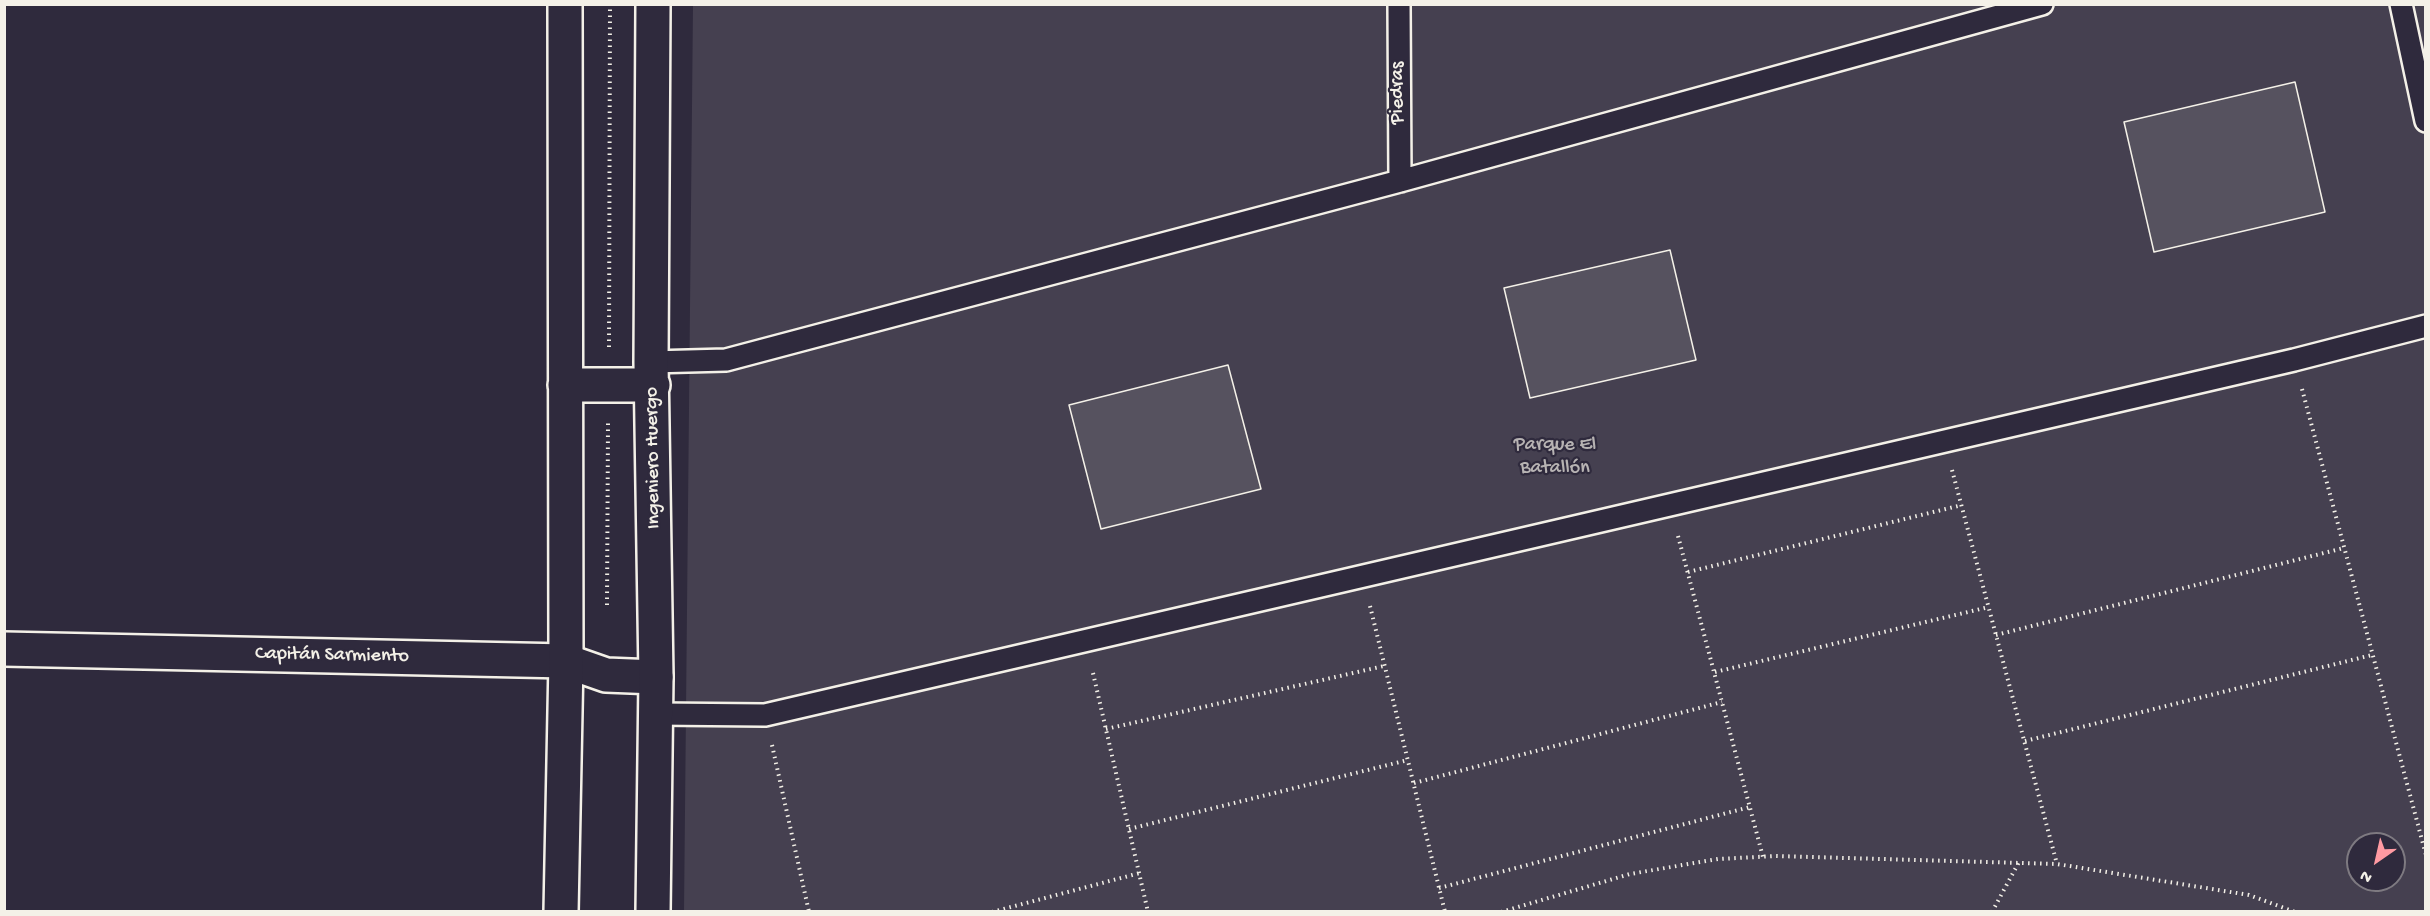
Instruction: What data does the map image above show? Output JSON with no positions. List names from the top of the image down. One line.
{"streets":{"street":["Ingeniero Huergo","Capitán Sarmiento"],"lane":["Piedras"]},"crossings":[["Ingeniero Huergo","Capitán Sarmiento"]],"parks":["Parque El Batallón"],"north":"bottom left"}
